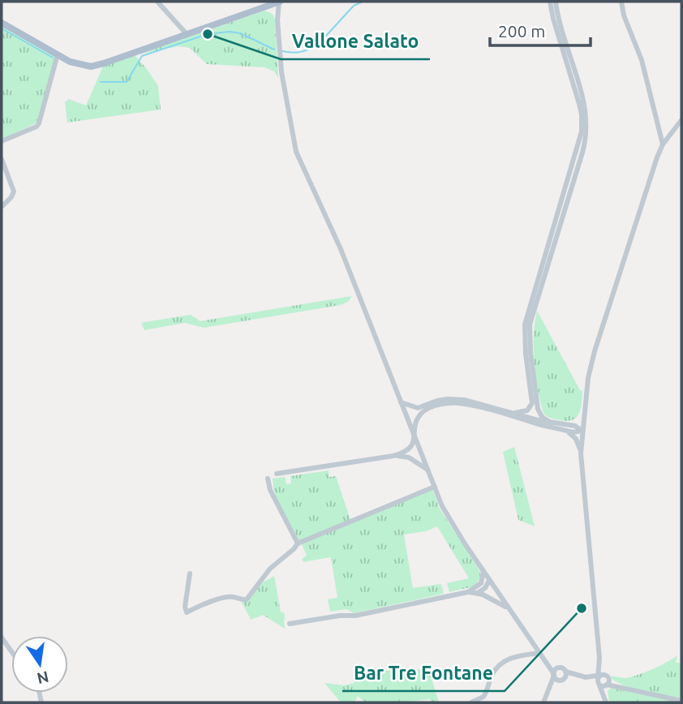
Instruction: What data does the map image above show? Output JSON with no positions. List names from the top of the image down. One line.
{"places":["Vallone Salato","Bar Tre Fontane"],"scale_bar":"200 m","north":"bottom"}
